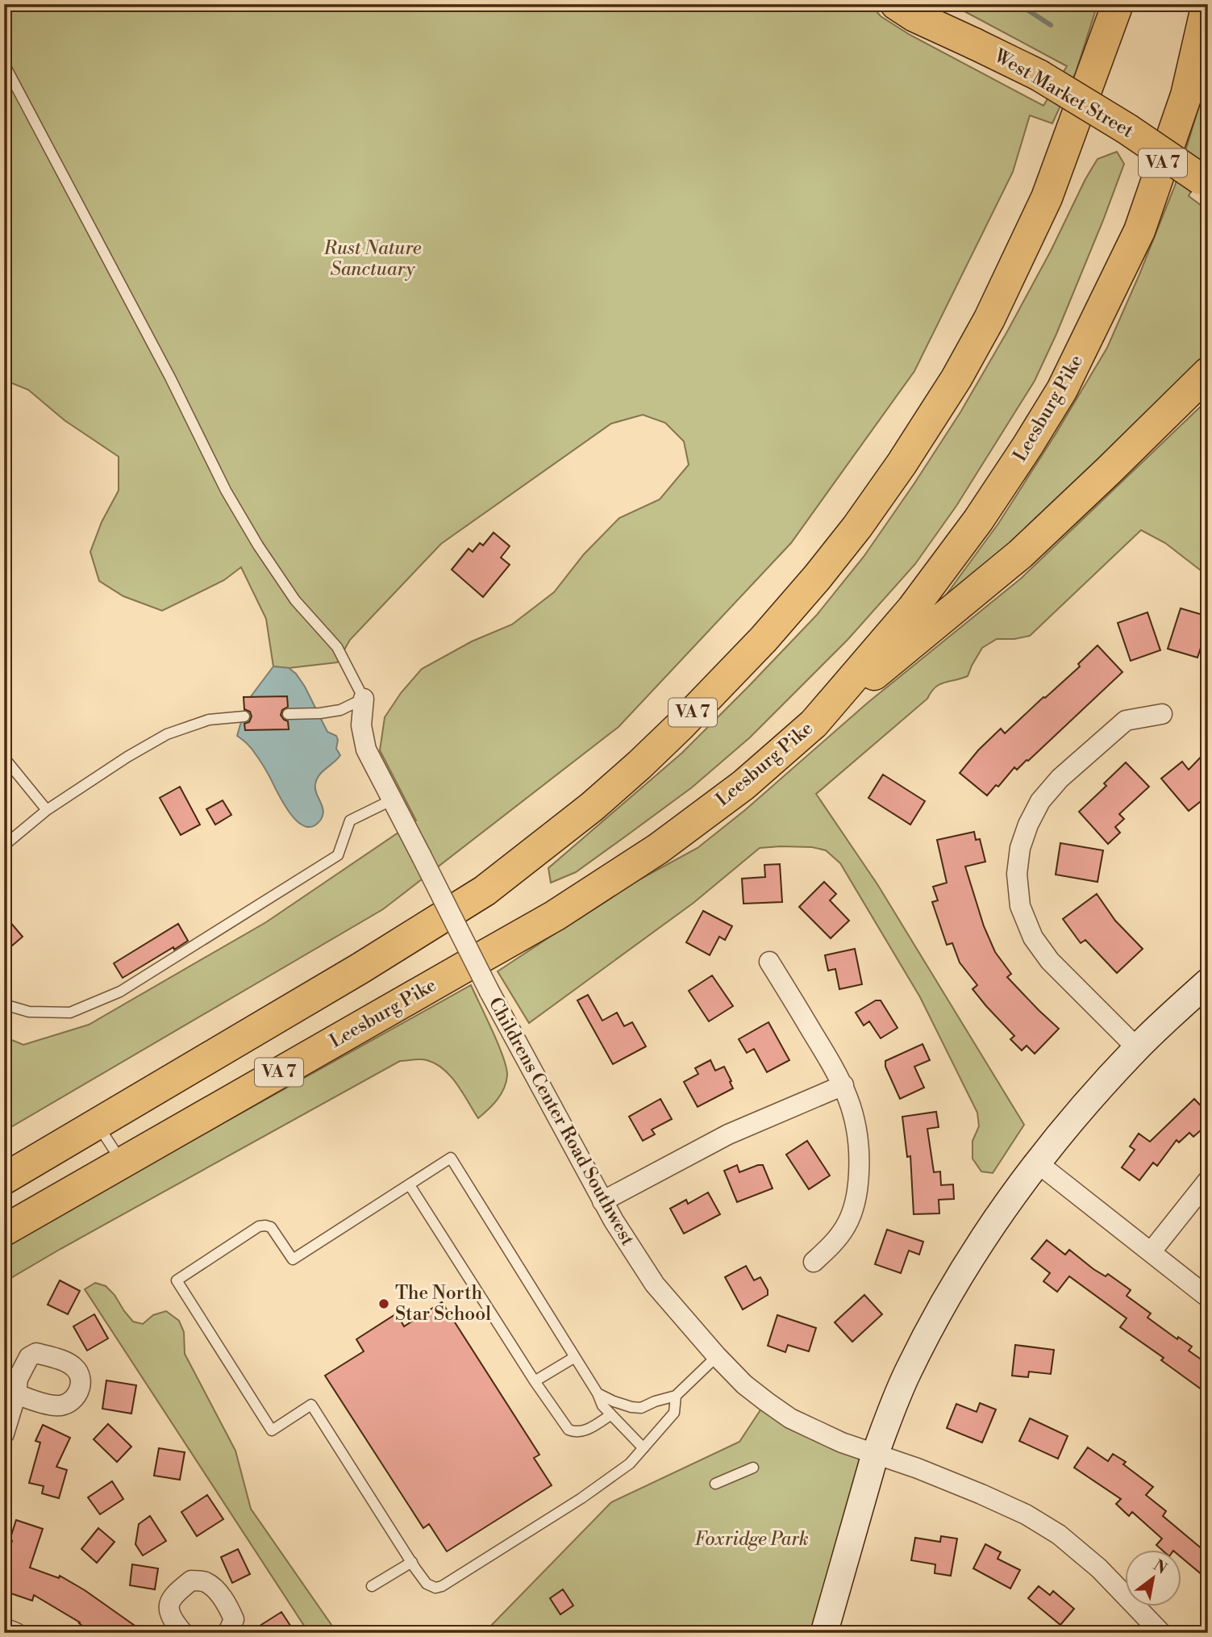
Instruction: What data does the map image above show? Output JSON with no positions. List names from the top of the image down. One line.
{"streets":{"main road":["West Market Street","VA 7","Leesburg Pike"],"street":["Childrens Center Road Southwest"]},"parks":["Rust Nature Sanctuary","Foxridge Park"],"places":["The North Star School"],"north":"top right"}
